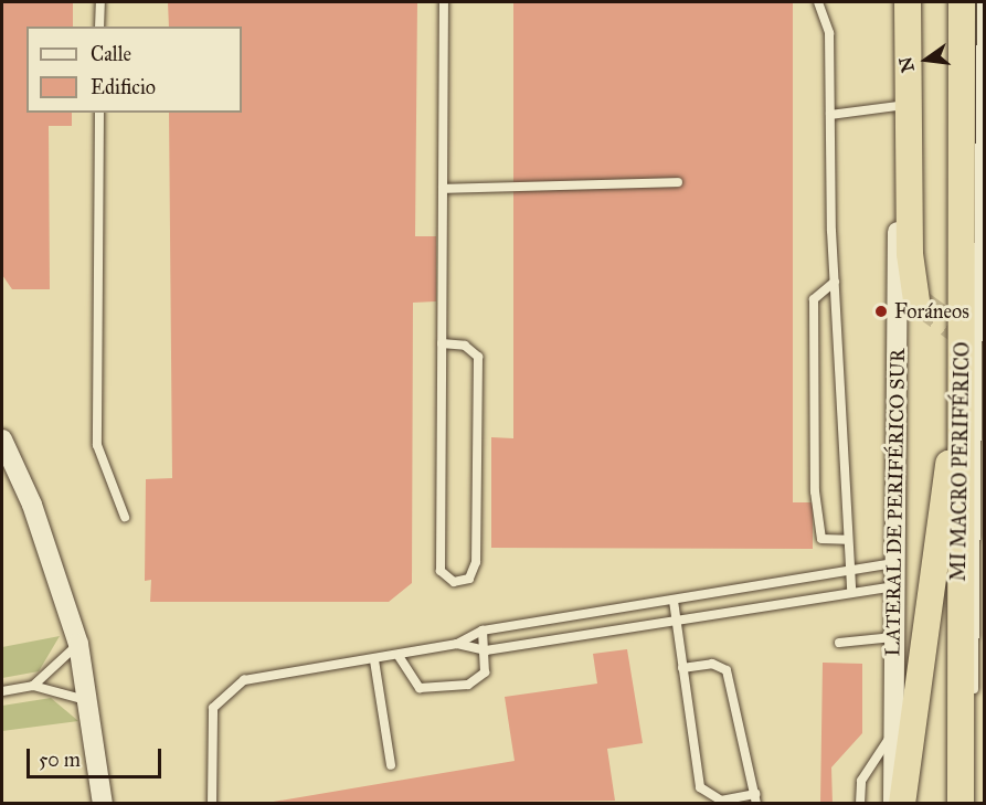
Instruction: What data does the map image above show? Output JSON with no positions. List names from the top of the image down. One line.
{"streets":{"street":["LATERAL DE PERIFÉRICO SUR"],"lane":["MI MACRO PERIFÉRICO"]},"places":["Foráneos"],"legend":["Calle","Edificio"],"scale_bar":"50 m","north":"left"}
